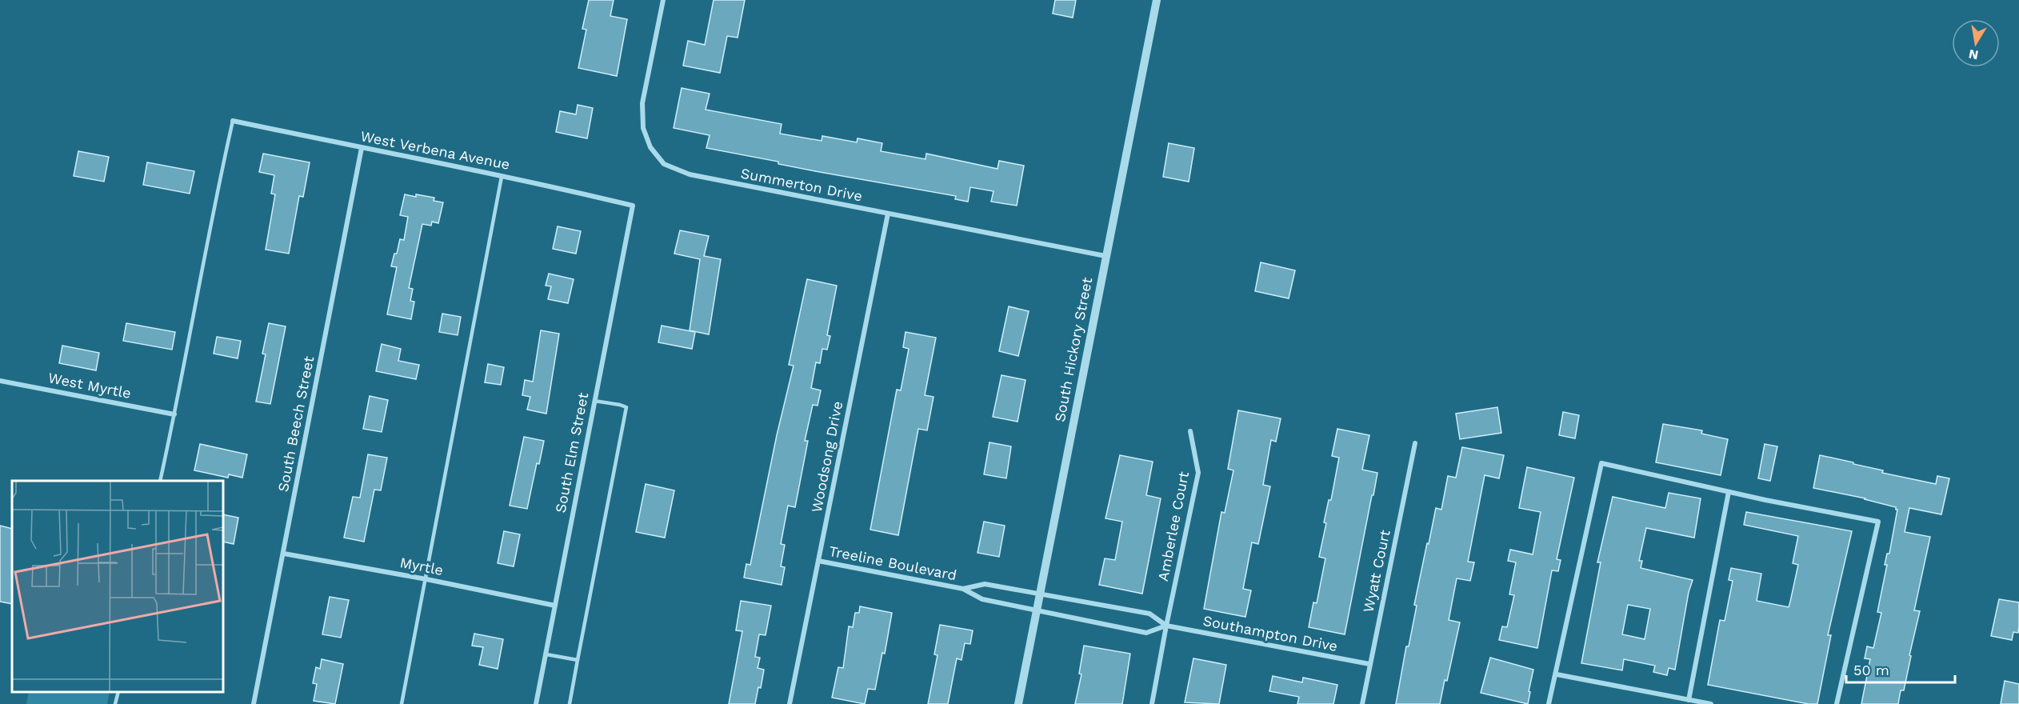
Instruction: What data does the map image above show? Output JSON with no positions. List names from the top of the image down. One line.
{"streets":{"street":["West Verbena Avenue","Summerton Drive","South Hickory Street","West Myrtle","South Beech Street","South Elm Street","Woodsong Drive","Amberlee Court","Treeline Boulevard","Myrtle","Wyatt Court","Southampton Drive"]},"crossings":[["West Verbena Avenue","South Beech Street"],["West Verbena Avenue","South Elm Street"],["Summerton Drive","South Hickory Street"],["Summerton Drive","Woodsong Drive"],["South Hickory Street","Treeline Boulevard"],["South Hickory Street","Southampton Drive"],["South Beech Street","Myrtle"],["South Elm Street","Myrtle"],["Woodsong Drive","Treeline Boulevard"],["Amberlee Court","Southampton Drive"],["Treeline Boulevard","Southampton Drive"],["Wyatt Court","Southampton Drive"]],"scale_bar":"50 m","north":"bottom"}
